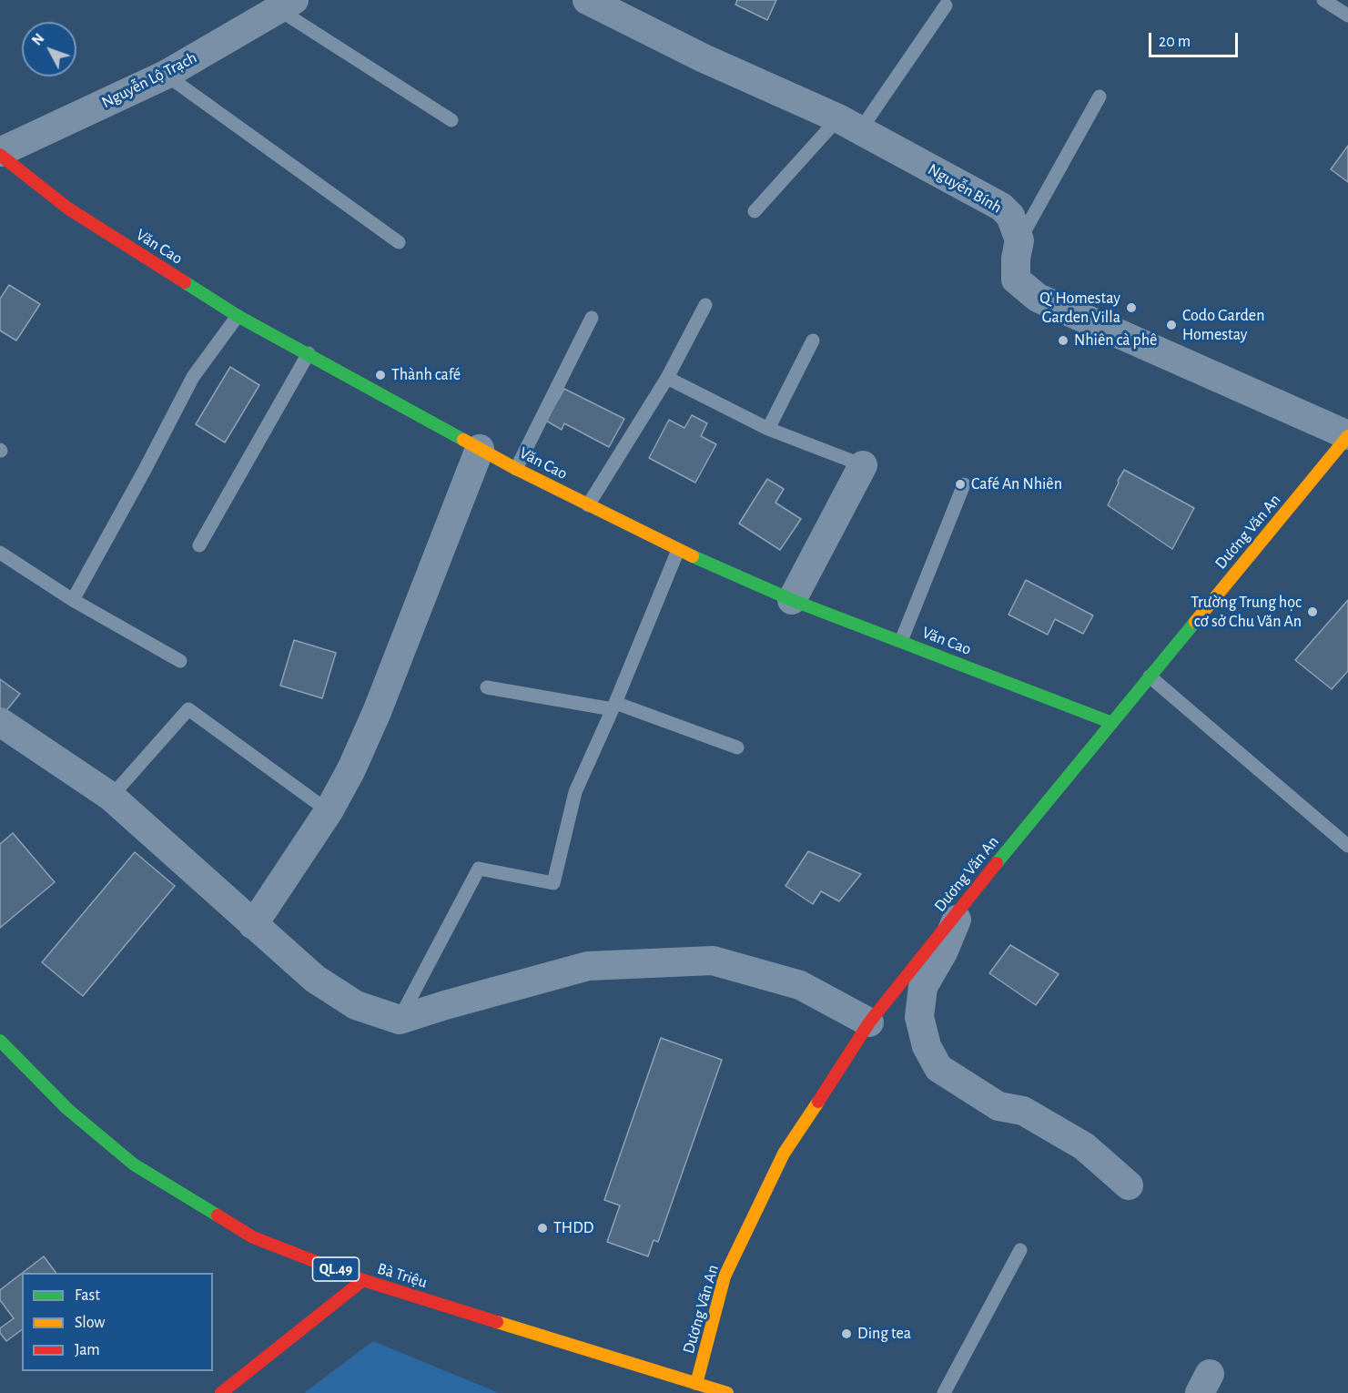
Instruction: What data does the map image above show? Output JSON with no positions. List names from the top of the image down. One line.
{"streets":{"main road":["Văn Cao","Dương Văn An","QL.49","Bà Triệu"],"street":["Nguyễn Lộ Trạch","Nguyễn Bính"]},"crossings":[["Nguyễn Lộ Trạch","Văn Cao"],["Nguyễn Bính","Dương Văn An"],["Văn Cao","Dương Văn An"],["Dương Văn An","Bà Triệu"]],"places":["Q' Homestay Garden Villa","Codo Garden Homestay","Nhiên cà phê","Thành café","Café An Nhiên","Trường Trung học cơ sở Chu Văn An","THDD","Ding tea"],"legend":["Fast","Slow","Jam"],"scale_bar":"20 m","north":"top left"}
